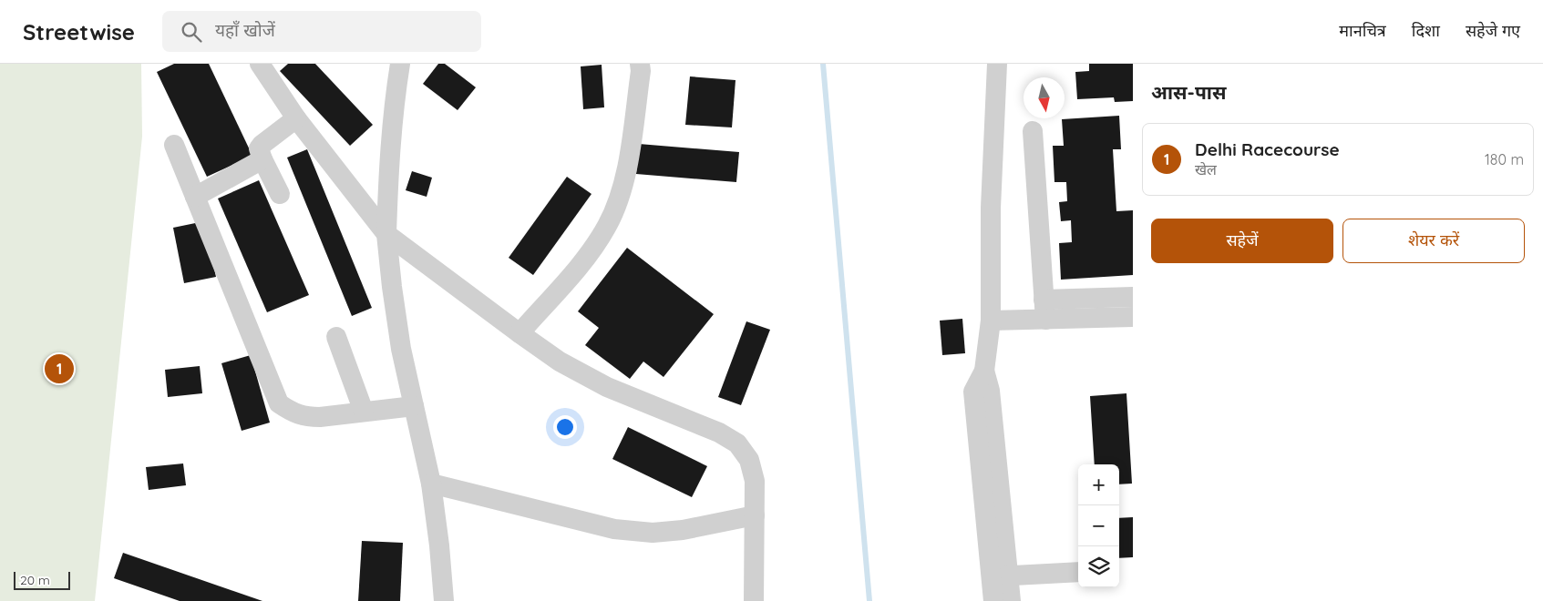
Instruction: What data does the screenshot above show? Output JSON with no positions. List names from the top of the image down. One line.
{"scale_bar":"20 m","north":"bottom","page":{"header":"Streetwise","search":"यहाँ खोजें","nav":["मानचित्र","दिशा","सहेजे गए"],"heading":"आस-पास","list":[{"mark":"1","name":"Delhi Racecourse","note":"खेल","value":"180 m"}],"buttons":["सहेजें","शेयर करें"],"pins":"1","map_buttons":["+","−"],"scale":"20 m"}}
